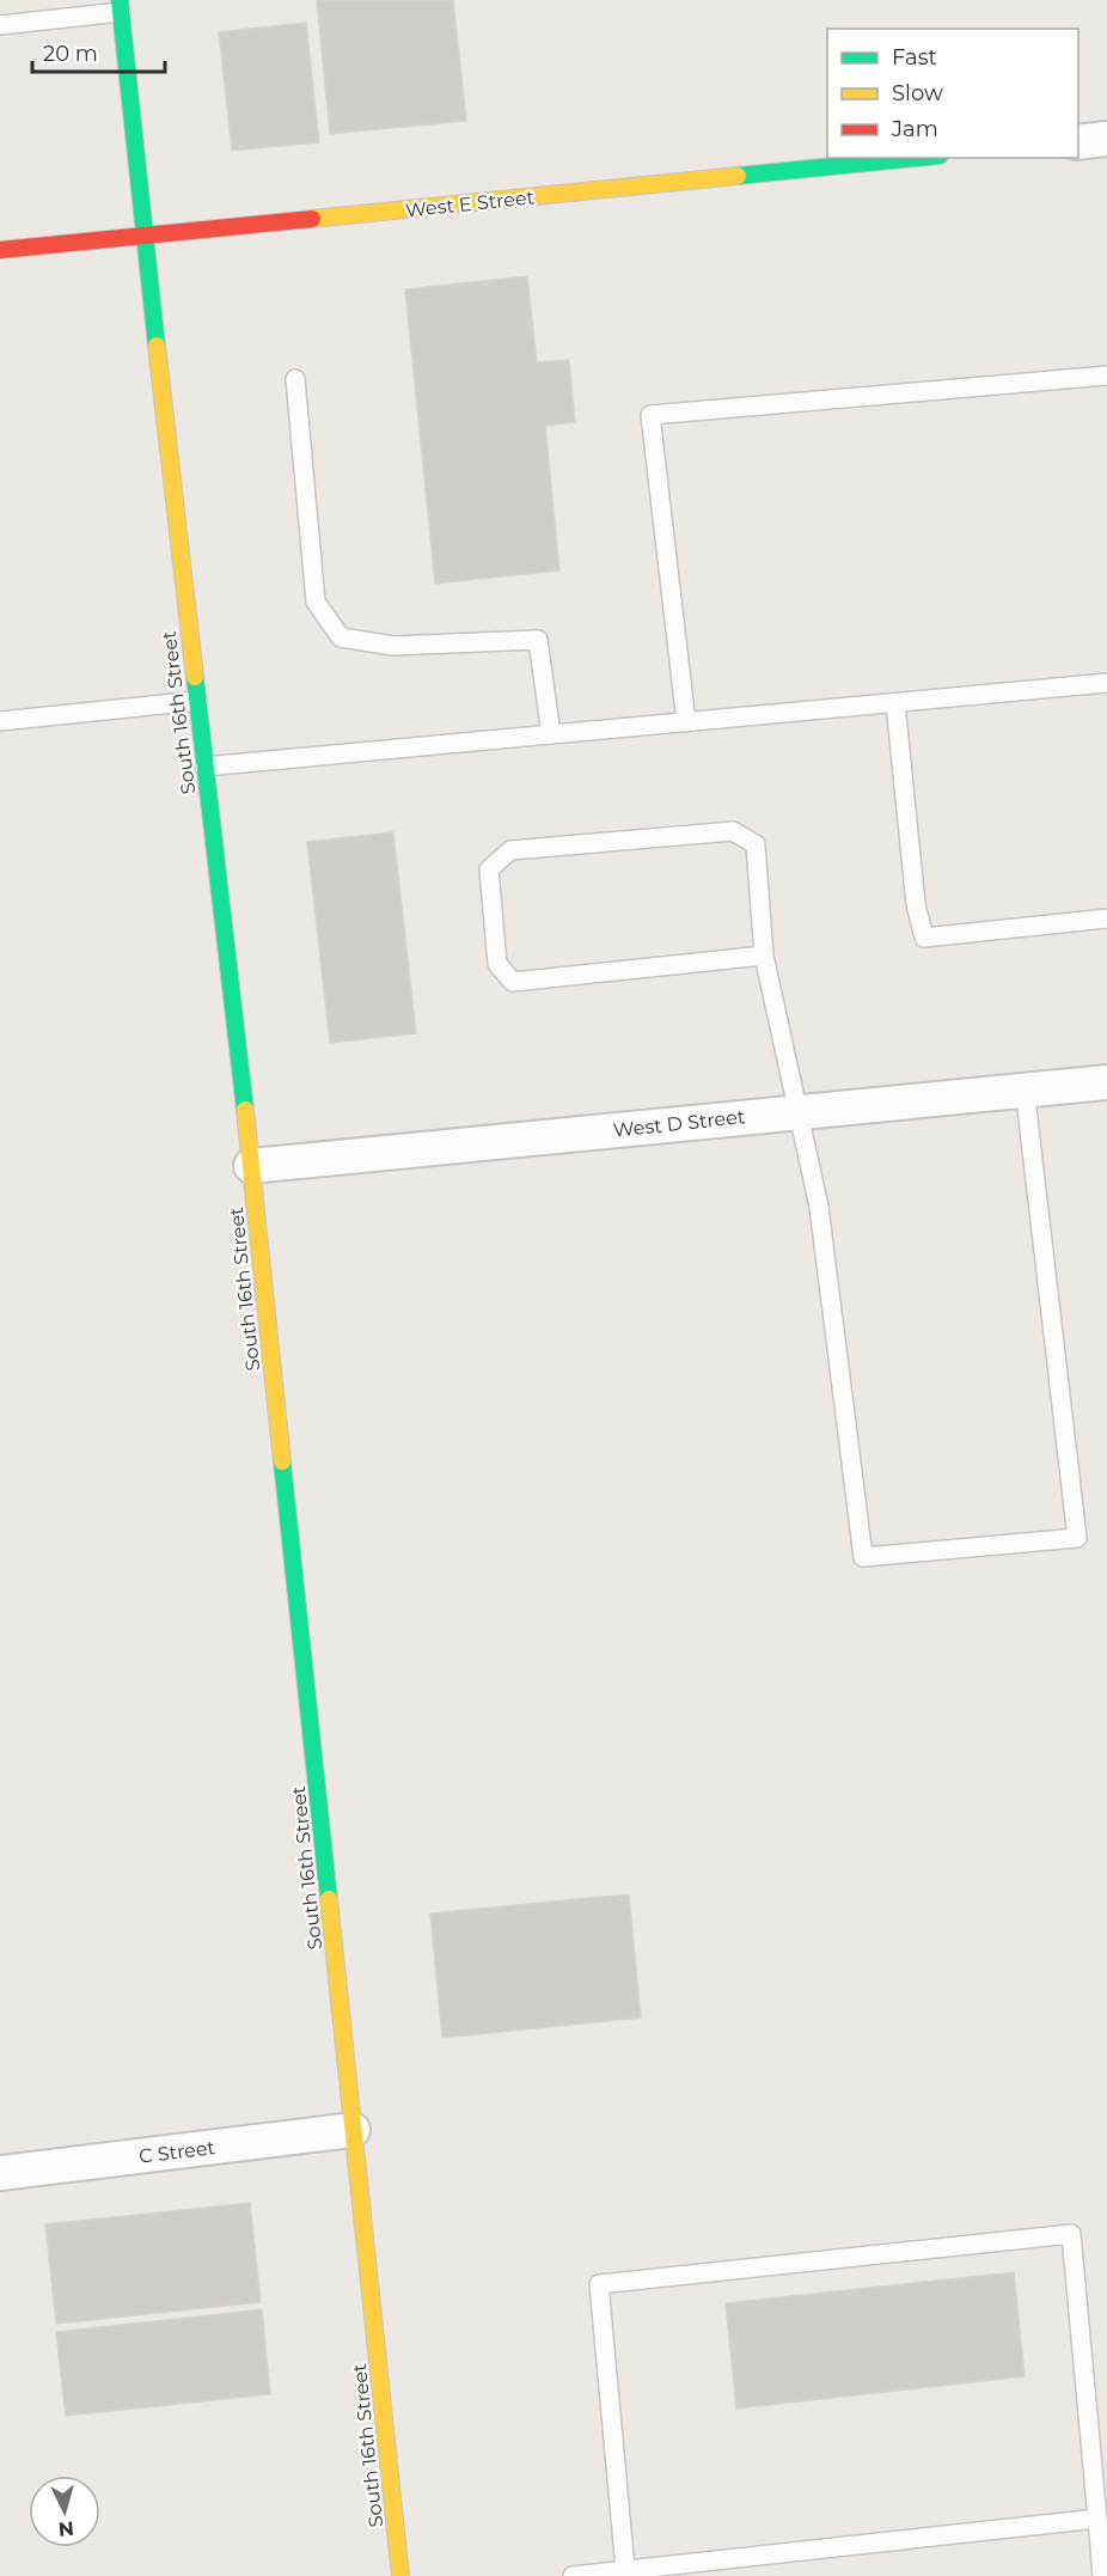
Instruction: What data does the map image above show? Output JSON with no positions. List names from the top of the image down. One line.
{"streets":{"street":["West E Street","South 16th Street","West D Street","C Street"]},"crossings":[["West E Street","South 16th Street"],["South 16th Street","West D Street"],["South 16th Street","C Street"]],"legend":["Fast","Slow","Jam"],"scale_bar":"20 m","north":"bottom"}
